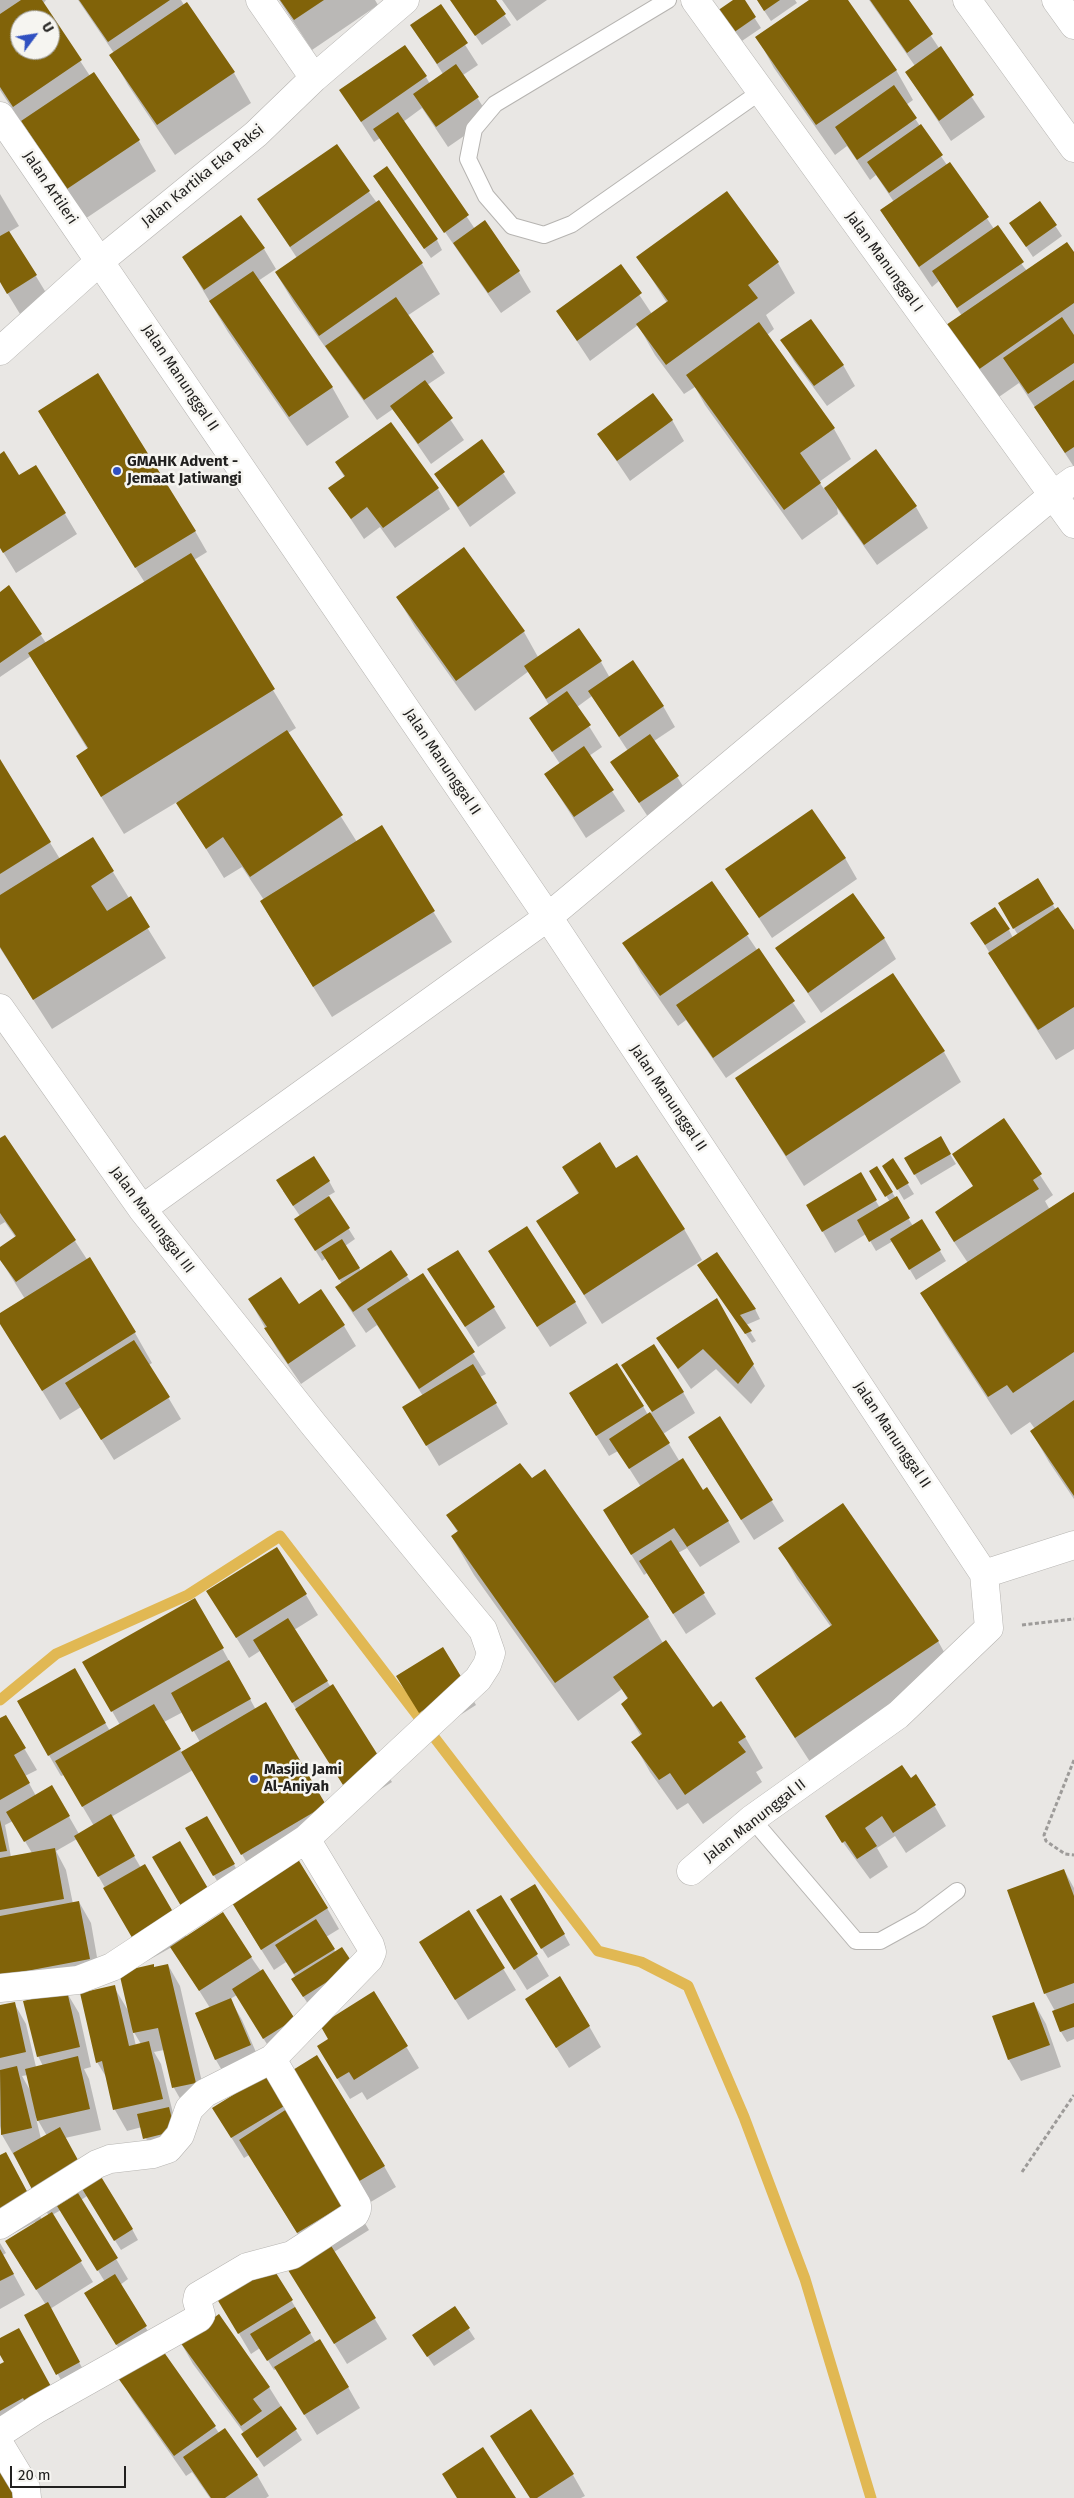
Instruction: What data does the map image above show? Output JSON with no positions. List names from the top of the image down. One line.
{"streets":{"main road":["Jalan Kartika Eka Paksi","Jalan Artileri","Jalan Manunggal I","Jalan Manunggal II","Jalan Manunggal III"]},"crossings":[["Jalan Kartika Eka Paksi","Jalan Artileri"],["Jalan Kartika Eka Paksi","Jalan Manunggal II"],["Jalan Artileri","Jalan Manunggal II"]],"places":["GMAHK Advent - Jemaat Jatiwangi","Masjid Jami Al-Aniyah"],"scale_bar":"20 m","north":"top right"}
